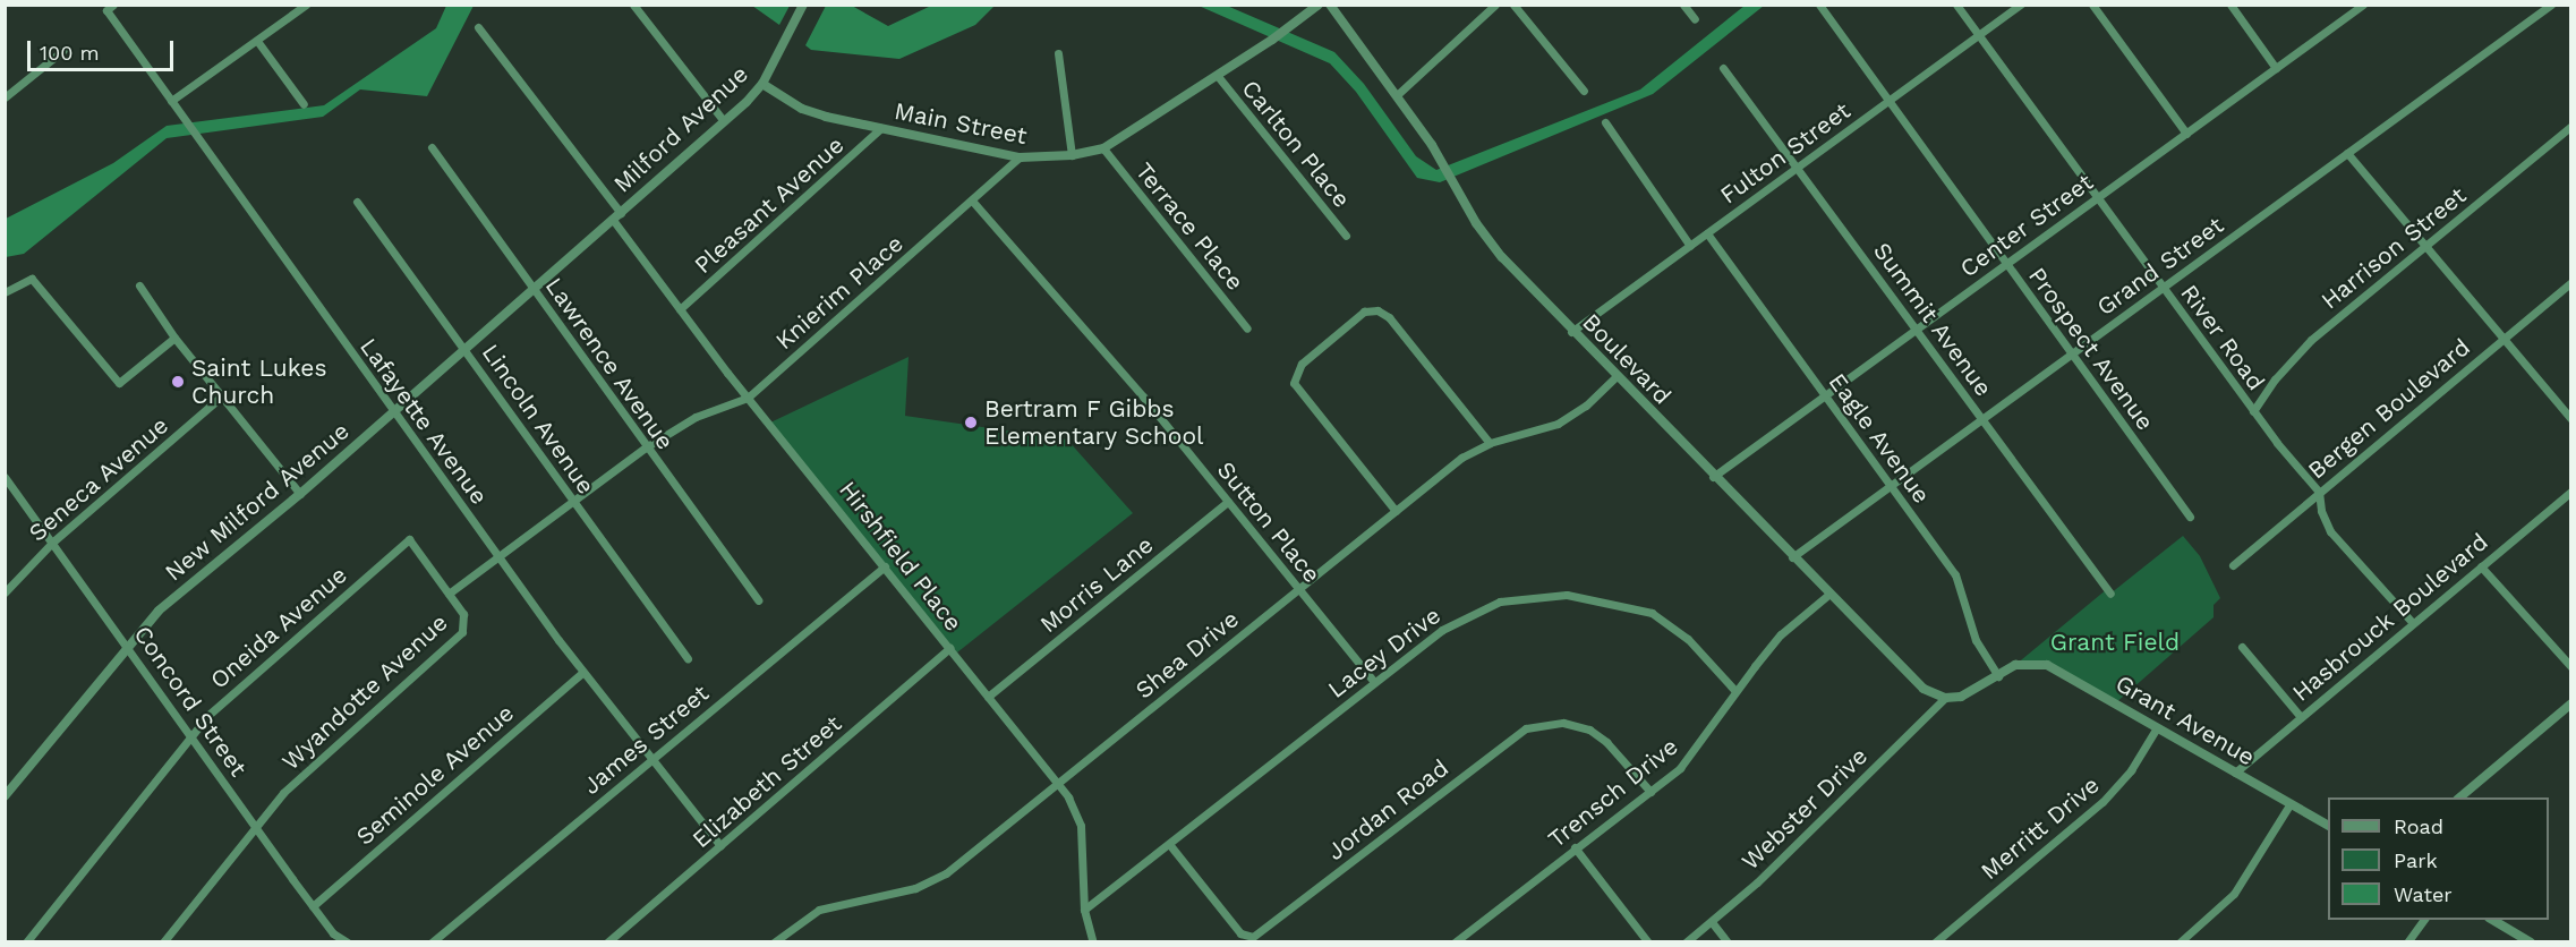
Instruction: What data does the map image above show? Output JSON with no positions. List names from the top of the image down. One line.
{"streets":{"street":["Main Street","Milford Avenue","Carlton Place","Fulton Street","Pleasant Avenue","Center Street","Terrace Place","Harrison Street","Grand Street","Knierim Place","Summit Avenue","River Road","Prospect Avenue","Boulevard","Lawrence Avenue","Bergen Boulevard","Lincoln Avenue","Lafayette Avenue","Eagle Avenue","Seneca Avenue","New Milford Avenue","Sutton Place","Hirshfield Place","Morris Lane","Hasbrouck Boulevard","Oneida Avenue","Lacey Drive","Shea Drive","Wyandotte Avenue","Concord Street","Grant Avenue","James Street","Seminole Avenue","Elizabeth Street","Trensch Drive","Webster Drive","Jordan Road","Merritt Drive"]},"crossings":[["Main Street","Milford Avenue"],["Main Street","Carlton Place"],["Main Street","Pleasant Avenue"],["Main Street","Terrace Place"],["Main Street","Knierim Place"],["Milford Avenue","New Milford Avenue"],["Milford Avenue","Hirshfield Place"],["Fulton Street","Summit Avenue"],["Fulton Street","River Road"],["Fulton Street","Prospect Avenue"],["Fulton Street","Boulevard"],["Fulton Street","Eagle Avenue"],["Pleasant Avenue","Hirshfield Place"],["Center Street","Summit Avenue"],["Center Street","River Road"],["Center Street","Prospect Avenue"],["Center Street","Boulevard"],["Center Street","Eagle Avenue"],["Harrison Street","River Road"],["Grand Street","Summit Avenue"],["Grand Street","River Road"],["Grand Street","Prospect Avenue"],["Grand Street","Boulevard"],["Grand Street","Eagle Avenue"],["Knierim Place","Lawrence Avenue"],["Knierim Place","Lincoln Avenue"],["Knierim Place","Lafayette Avenue"],["Knierim Place","Sutton Place"],["Knierim Place","Hirshfield Place"],["Knierim Place","Wyandotte Avenue"],["River Road","Bergen Boulevard"],["Boulevard","Shea Drive"],["Boulevard","Grant Avenue"],["Boulevard","Trensch Drive"],["Boulevard","Webster Drive"],["Lawrence Avenue","New Milford Avenue"],["Lincoln Avenue","New Milford Avenue"],["Lafayette Avenue","New Milford Avenue"],["Lafayette Avenue","James Street"],["Lafayette Avenue","Seminole Avenue"],["Lafayette Avenue","Elizabeth Street"],["Eagle Avenue","Grant Avenue"],["Seneca Avenue","Concord Street"],["New Milford Avenue","Concord Street"],["Sutton Place","Morris Lane"],["Sutton Place","Lacey Drive"],["Sutton Place","Shea Drive"],["Hirshfield Place","Morris Lane"],["Hirshfield Place","Lacey Drive"],["Hirshfield Place","Shea Drive"],["Hirshfield Place","James Street"],["Hirshfield Place","Elizabeth Street"],["Hasbrouck Boulevard","Grant Avenue"],["Oneida Avenue","Wyandotte Avenue"],["Oneida Avenue","Concord Street"],["Lacey Drive","Trensch Drive"],["Lacey Drive","Jordan Road"],["Wyandotte Avenue","Concord Street"],["Concord Street","Seminole Avenue"],["Grant Avenue","Webster Drive"],["Grant Avenue","Merritt Drive"],["Trensch Drive","Jordan Road"]],"parks":["Grant Field"],"places":["Saint Lukes Church","Bertram F Gibbs Elementary School"],"legend":["Road","Park","Water"],"scale_bar":"100 m"}
